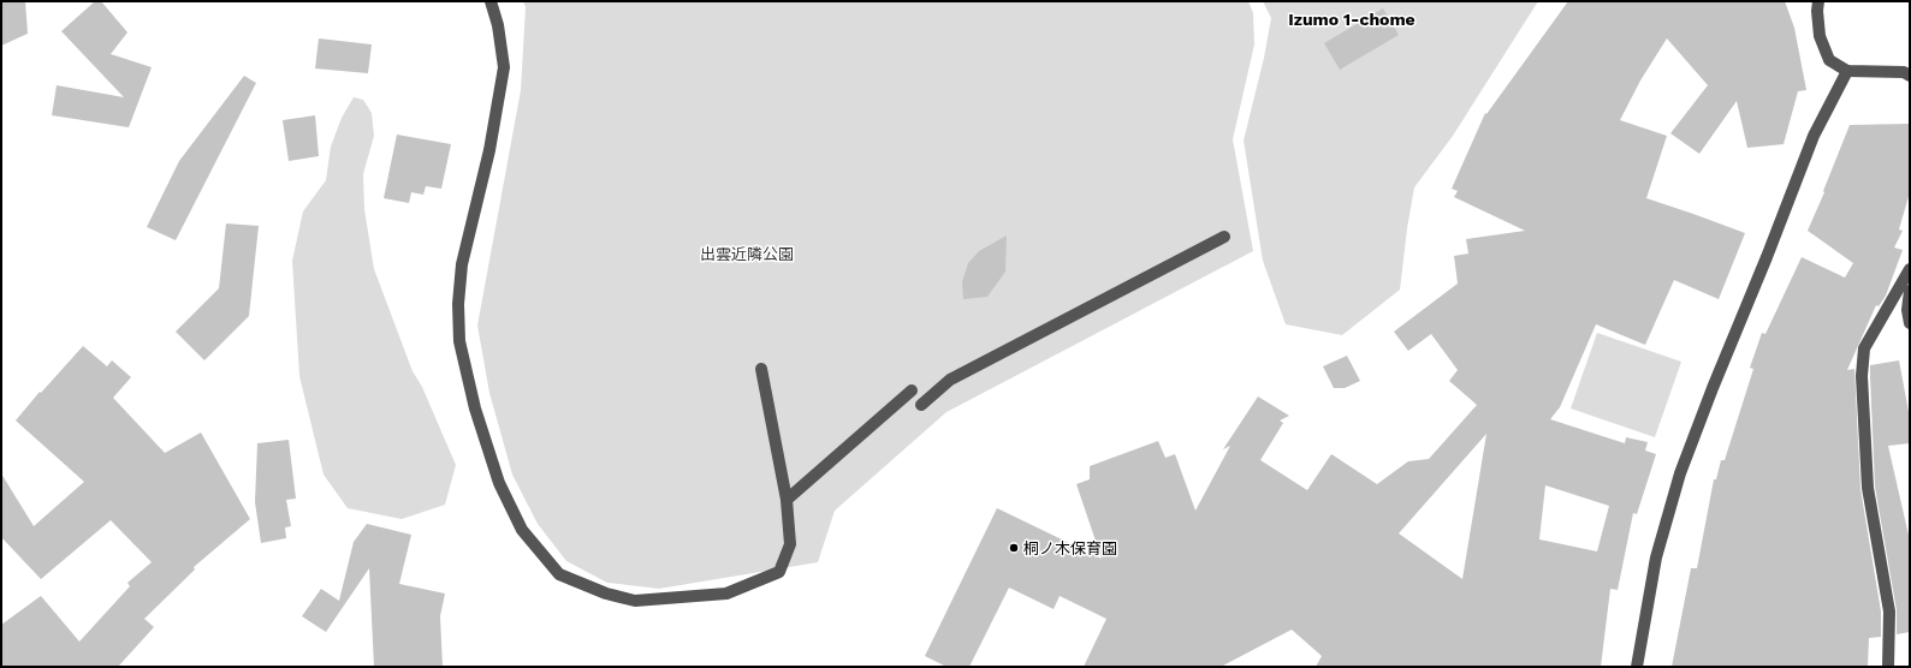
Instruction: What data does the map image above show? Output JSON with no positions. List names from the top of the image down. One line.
{"districts":["Izumo 1-chome"],"parks":["出雲近隣公園"],"places":["桐ノ木保育園"]}
